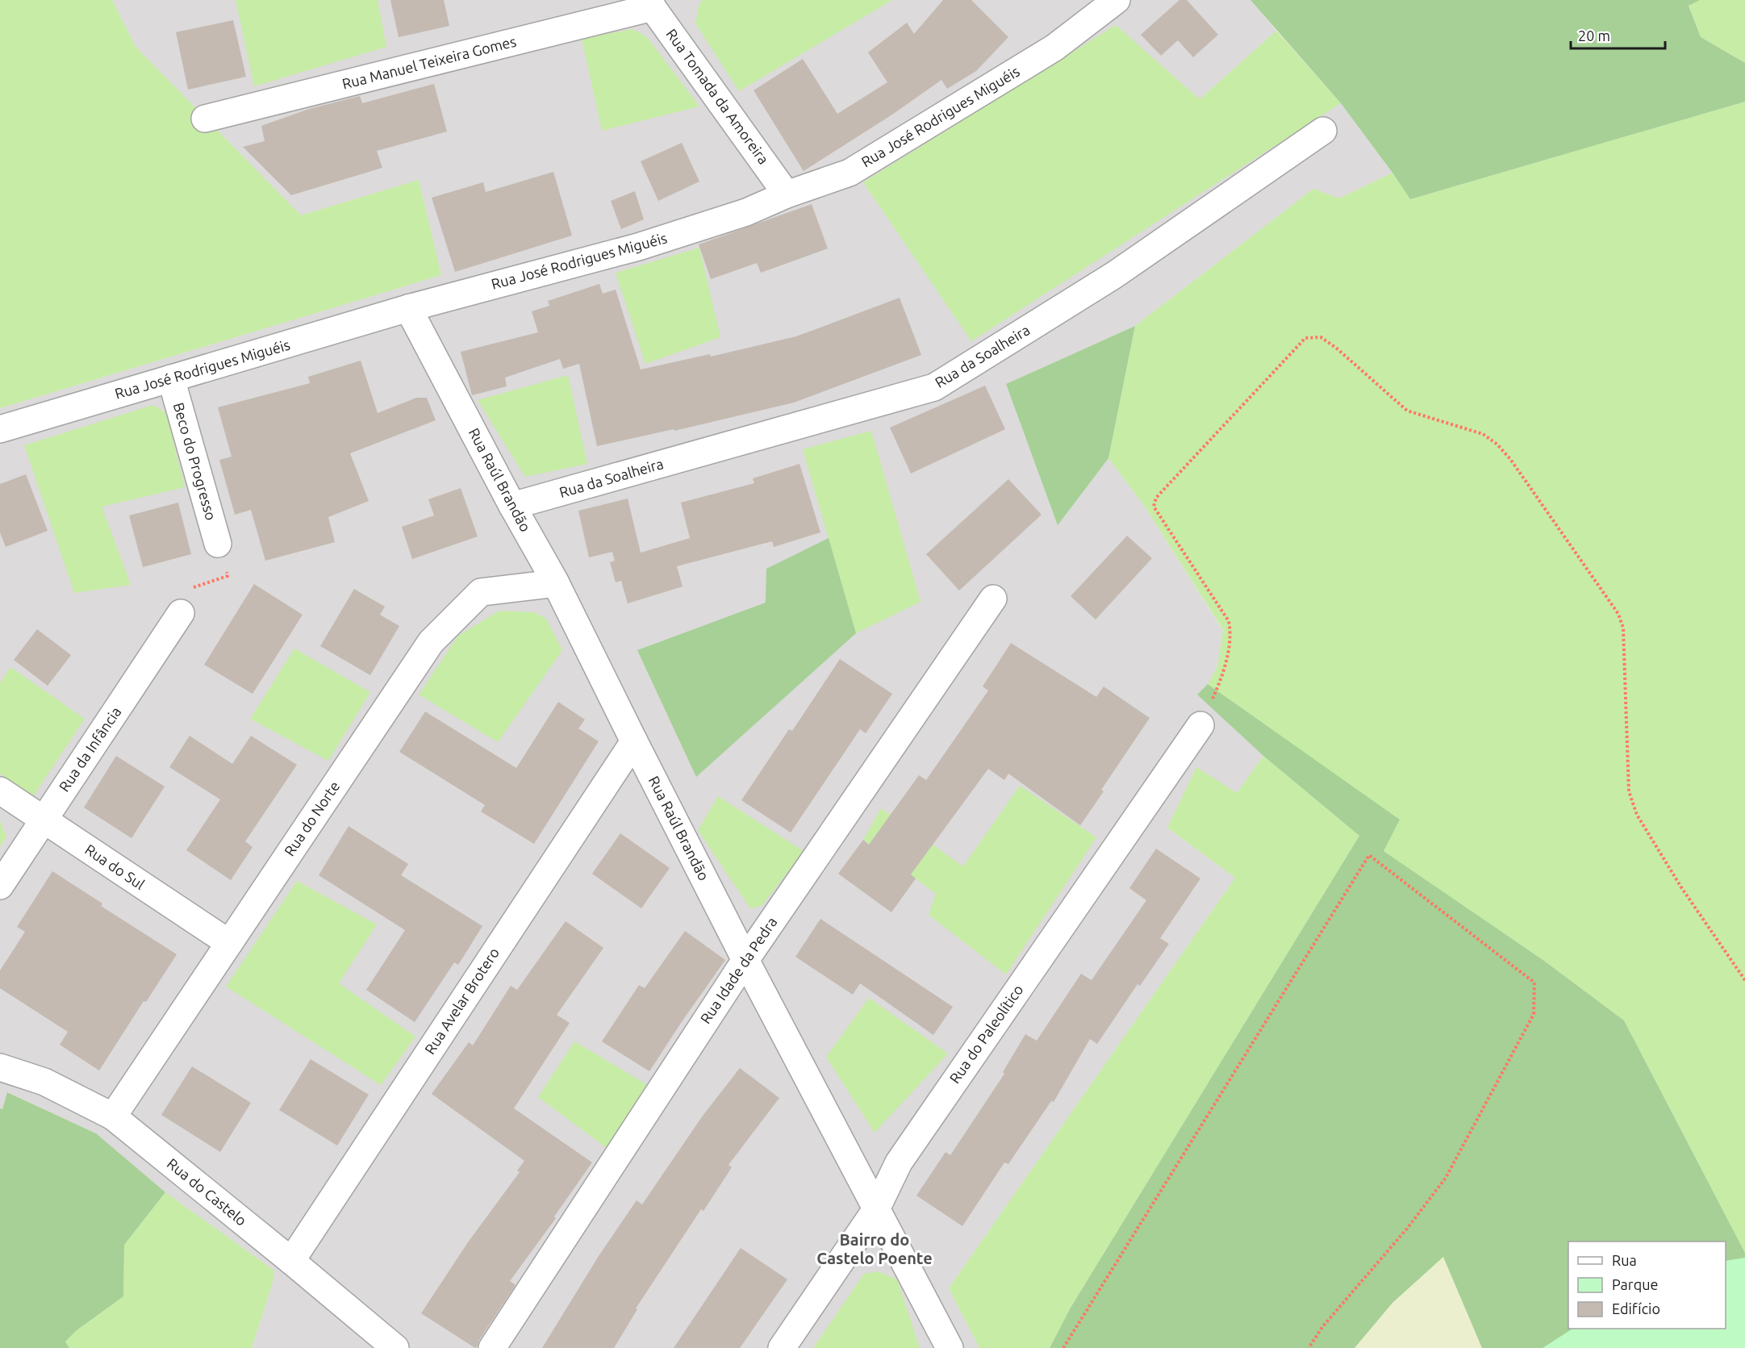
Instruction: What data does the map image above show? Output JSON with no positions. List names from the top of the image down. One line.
{"streets":{"street":["Rua Manuel Teixeira Gomes","Rua Tomada da Amoreira","Rua José Rodrigues Miguéis","Rua da Soalheira","Beco do Progresso","Rua Raúl Brandão","Rua da Infância","Rua do Norte","Rua do Sul","Rua Idade da Pedra","Rua Avelar Brotero","Rua do Paleolítico","Rua do Castelo"]},"crossings":[["Rua Manuel Teixeira Gomes","Rua Tomada da Amoreira"],["Rua Tomada da Amoreira","Rua José Rodrigues Miguéis"],["Rua José Rodrigues Miguéis","Beco do Progresso"],["Rua José Rodrigues Miguéis","Rua Raúl Brandão"],["Rua da Soalheira","Rua Raúl Brandão"],["Rua Raúl Brandão","Rua do Norte"],["Rua Raúl Brandão","Rua Idade da Pedra"],["Rua Raúl Brandão","Rua Avelar Brotero"],["Rua Raúl Brandão","Rua do Paleolítico"],["Rua da Infância","Rua do Sul"],["Rua do Norte","Rua do Sul"],["Rua do Norte","Rua do Castelo"],["Rua Avelar Brotero","Rua do Castelo"]],"districts":["Bairro do Castelo Poente"],"legend":["Rua","Parque","Edifício"],"scale_bar":"20 m"}
